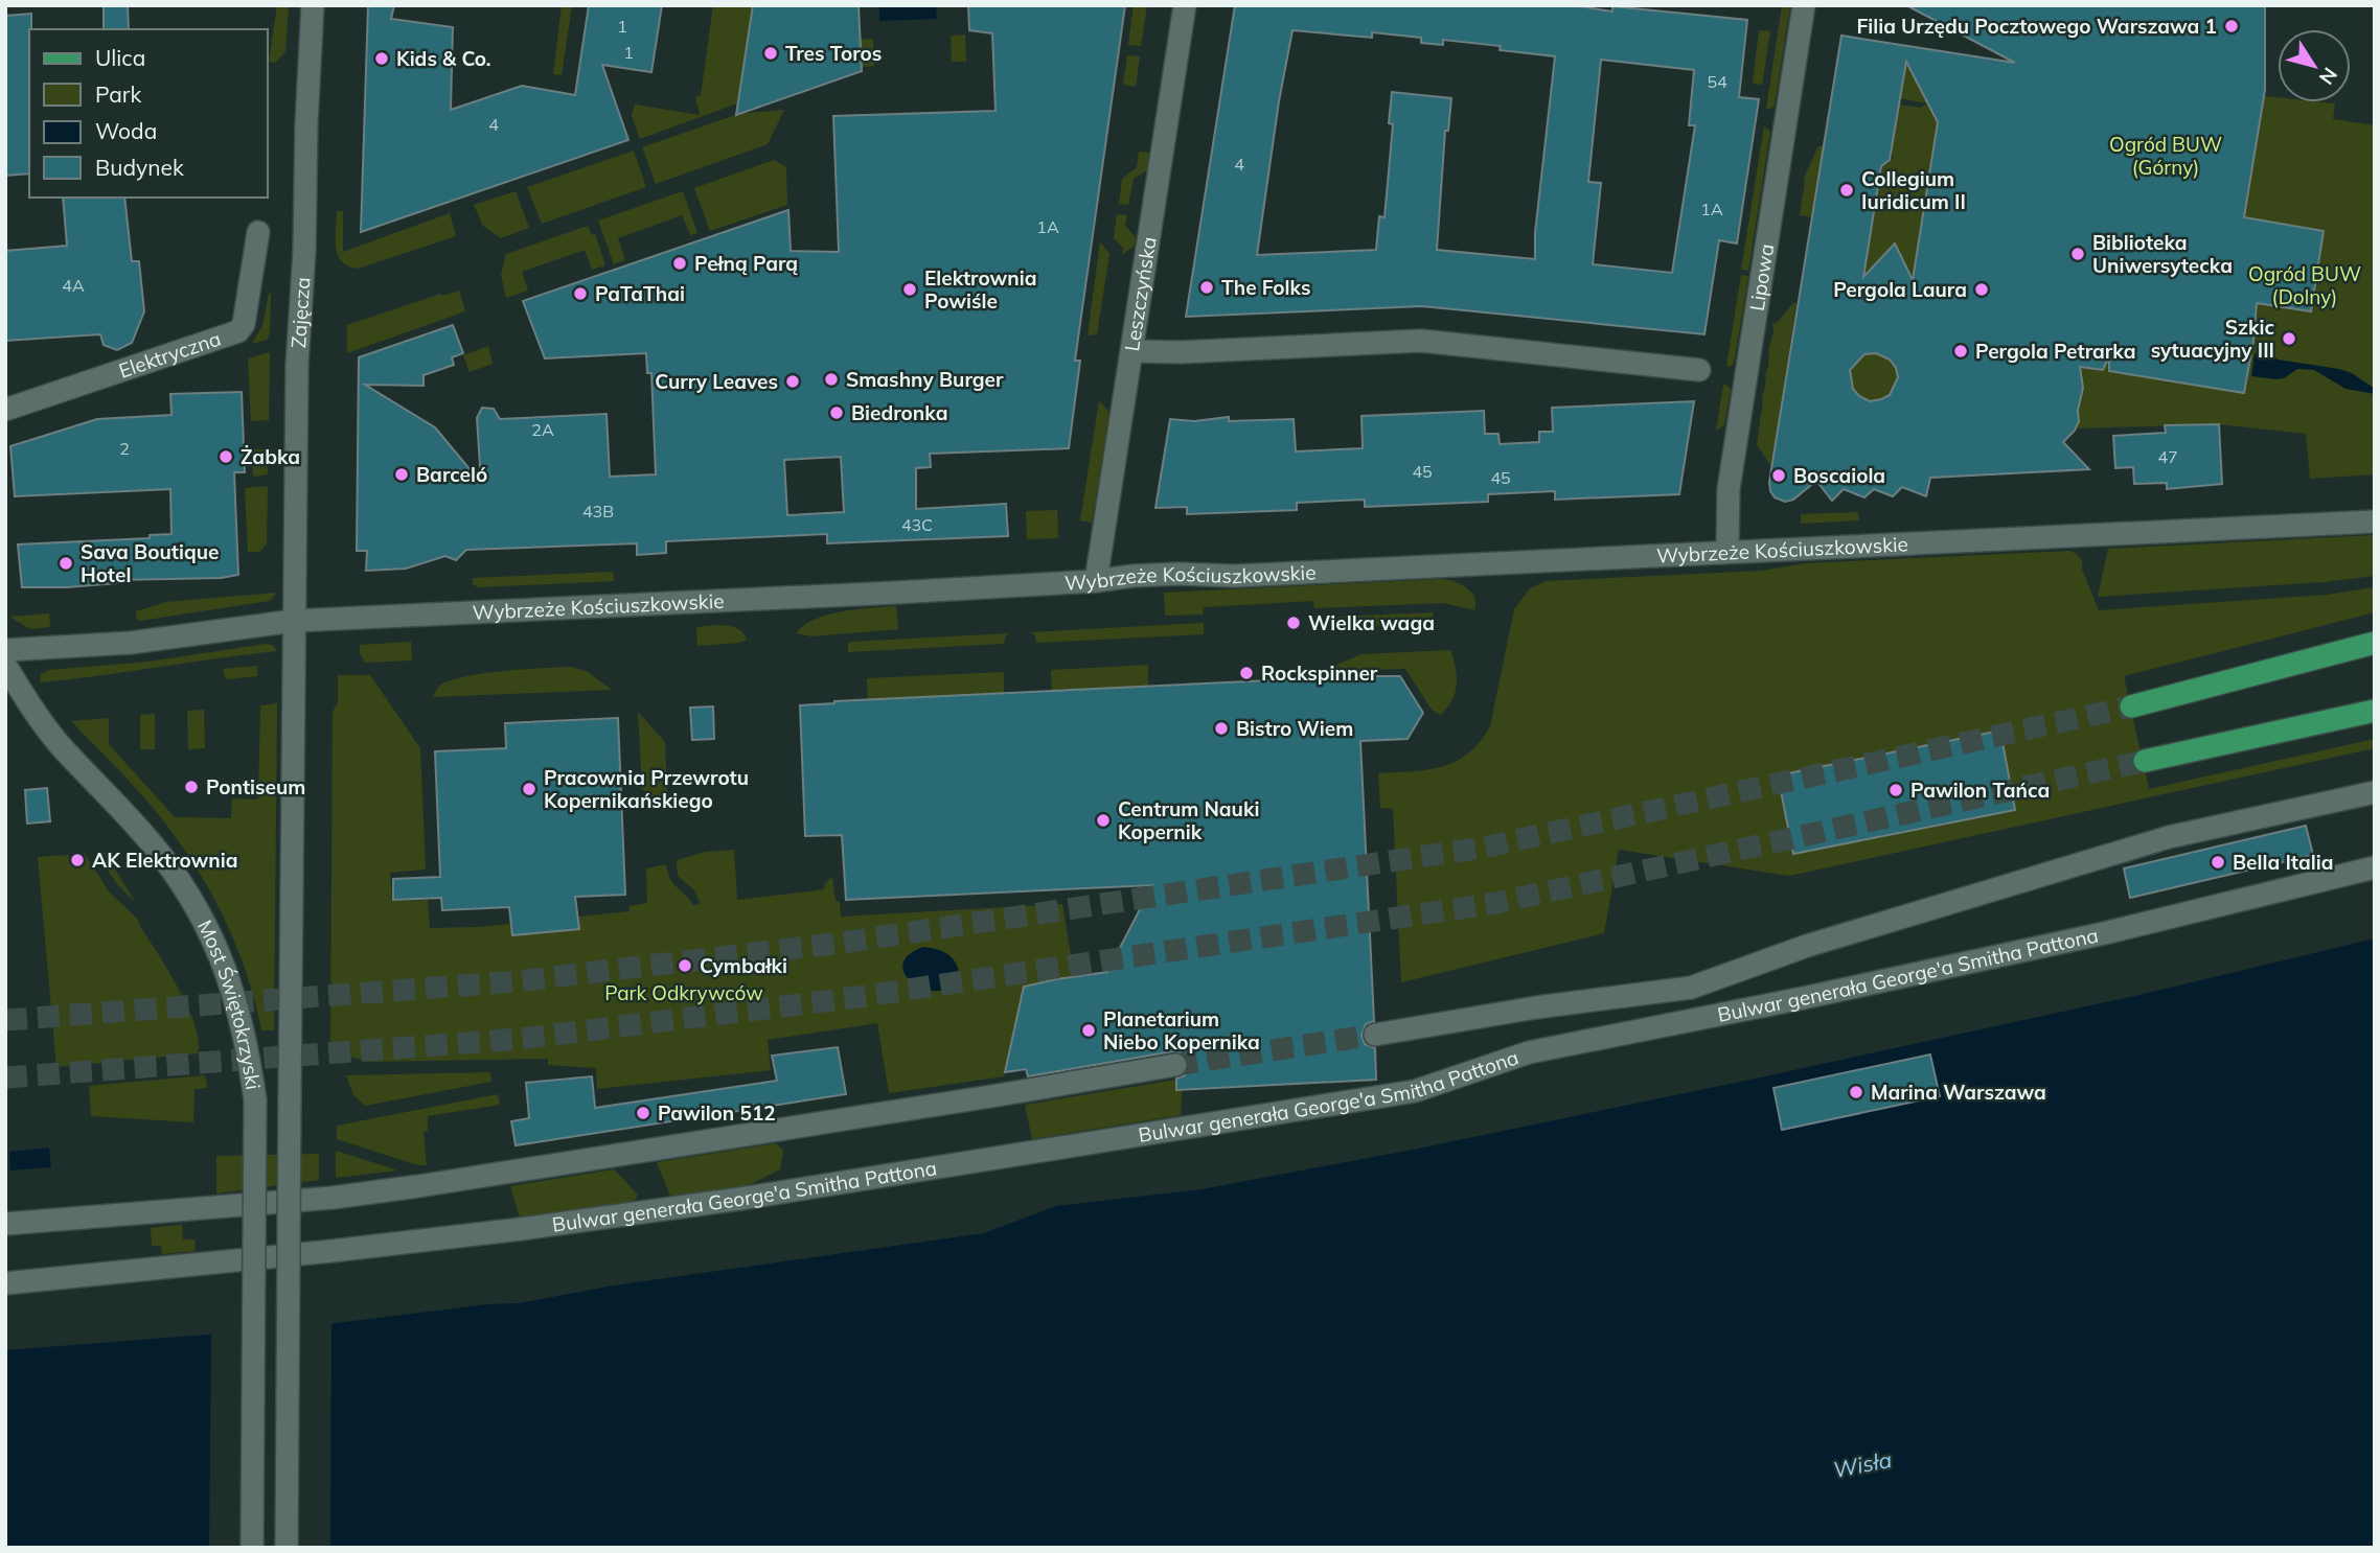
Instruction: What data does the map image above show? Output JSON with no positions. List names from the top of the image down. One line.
{"streets":{"street":["Lipowa","Leszczyńska","Zajęcza","Elektryczna","Wybrzeże Kościuszkowskie","Bulwar generała George'a Smitha Pattona","Most Świętokrzyski"]},"crossings":[["Lipowa","Wybrzeże Kościuszkowskie"],["Leszczyńska","Wybrzeże Kościuszkowskie"],["Zajęcza","Wybrzeże Kościuszkowskie"],["Zajęcza","Most Świętokrzyski"],["Wybrzeże Kościuszkowskie","Most Świętokrzyski"]],"water":["Wisła"],"parks":["Ogród BUW (Górny)","Ogród BUW (Dolny)","Park Odkrywców"],"places":["Filia Urzędu Pocztowego Warszawa 1","Tres Toros","Kids & Co.","Collegium Iuridicum II","Biblioteka Uniwersytecka","Pełną Parą","The Folks","Elektrownia Powiśle","Pergola Laura","PaTaThai","Szkic sytuacyjny III","Pergola Petrarka","Smashny Burger","Curry Leaves","Biedronka","Żabka","Barceló","Boscaiola","Sava Boutique Hotel","Wielka waga","Rockspinner","Bistro Wiem","Pontiseum","Pracownia Przewrotu Kopernikańskiego","Pawilon Tańca","Centrum Nauki Kopernik","AK Elektrownia","Bella Italia","Cymbałki","Planetarium Niebo Kopernika","Marina Warszawa","Pawilon 512"],"house_numbers":["1","1","54","4","4","1A","1A","4A","2A","2","47","45","45","43B","43C"],"legend":["Ulica","Park","Woda","Budynek"],"north":"bottom right"}
